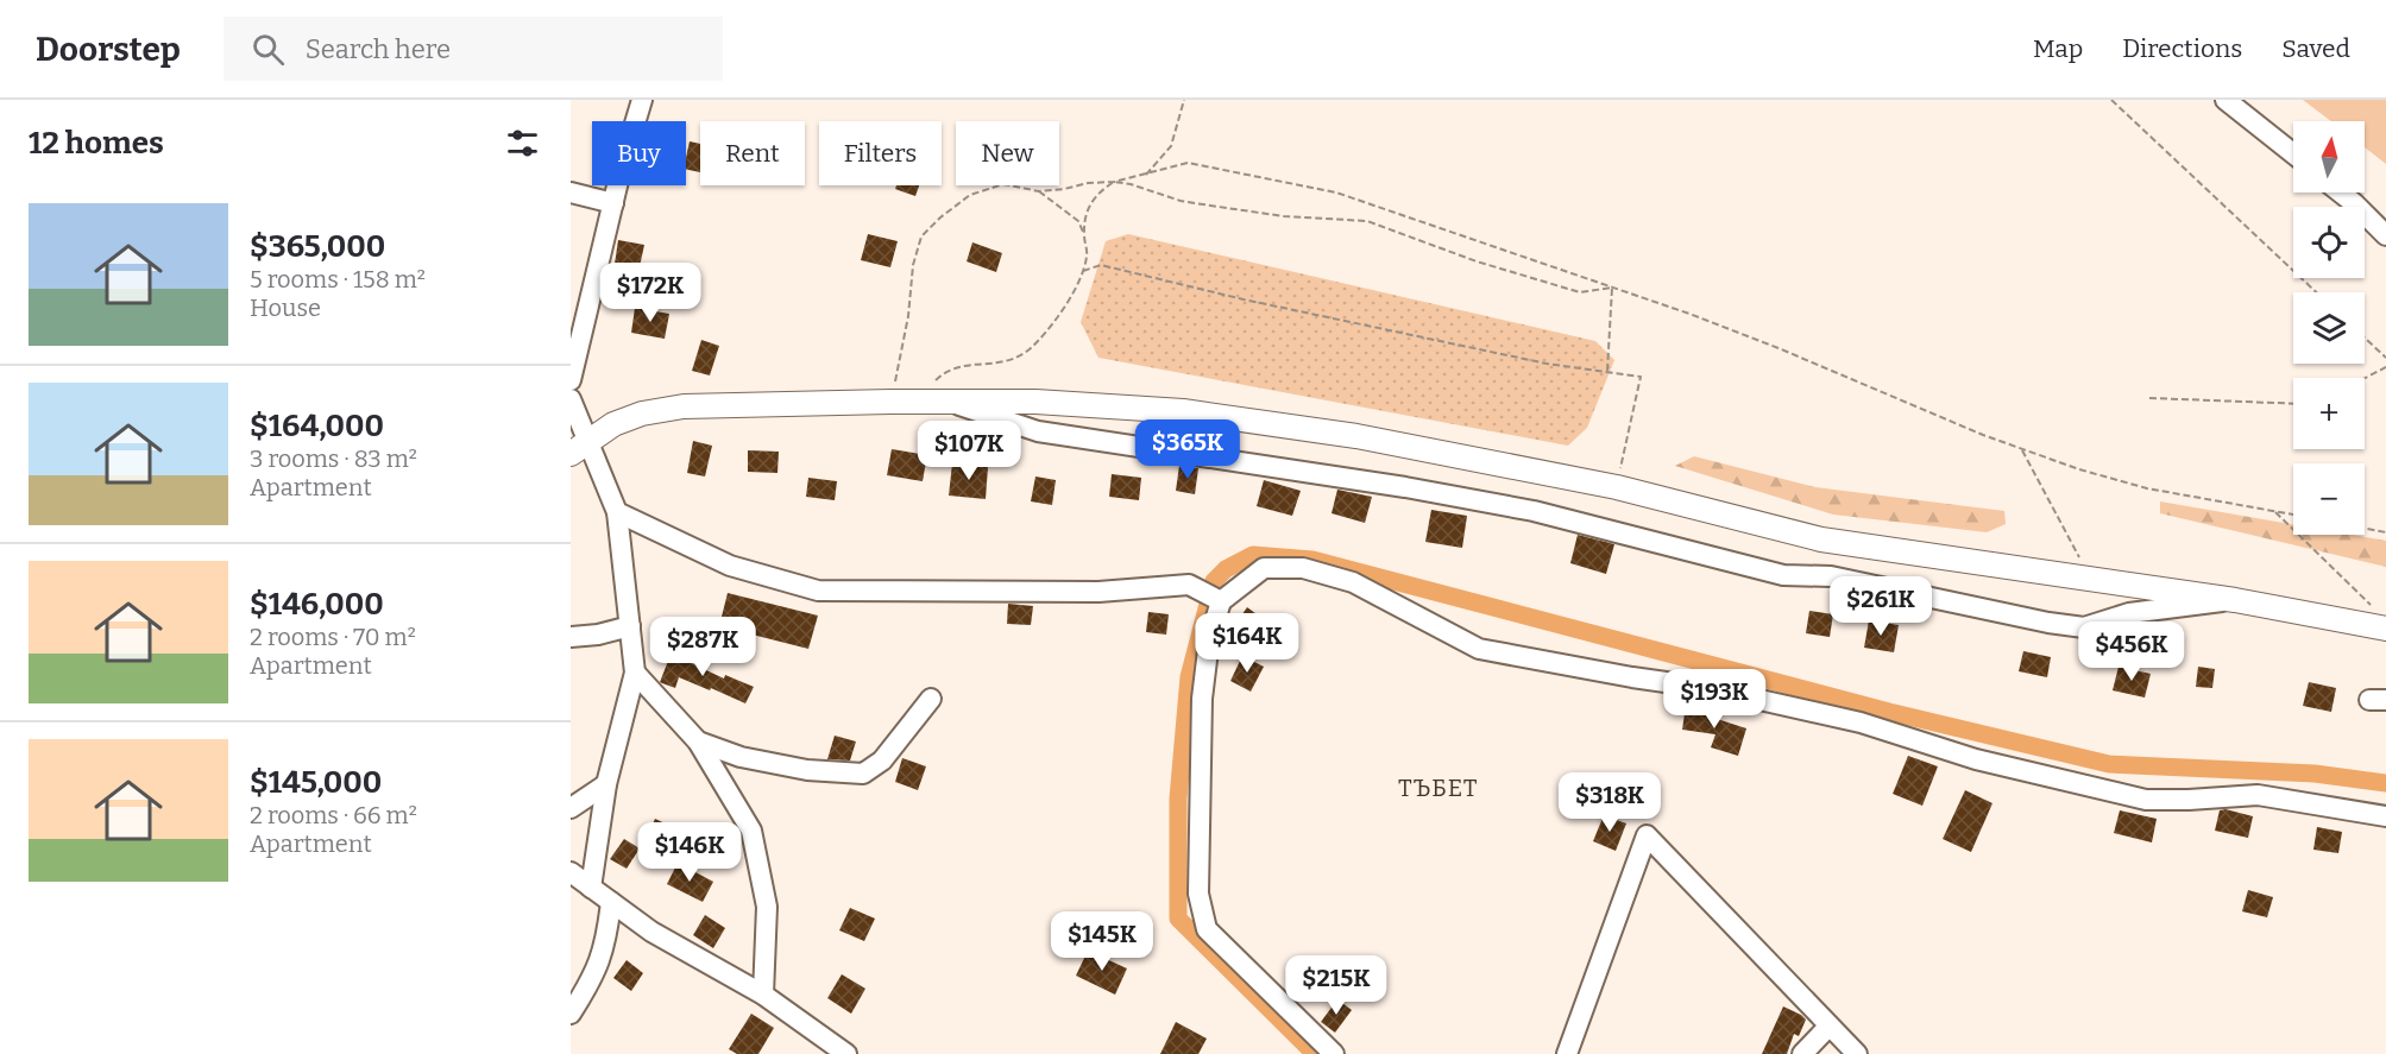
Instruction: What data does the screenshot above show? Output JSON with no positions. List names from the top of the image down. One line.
{"districts":["ТЪБЕТ"],"north":"top","page":{"header":"Doorstep","search":"Search here","nav":["Map","Directions","Saved"],"heading":"12 homes","map_buttons":["+","−"],"chip":["Buy","Rent","Filters","New"],"list":[{"name":"$365,000","note":"5 rooms · 158 m² · House"},{"name":"$164,000","note":"3 rooms · 83 m² · Apartment"},{"name":"$146,000","note":"2 rooms · 70 m² · Apartment"},{"name":"$145,000","note":"2 rooms · 66 m² · Apartment"}],"price":["$172K","$365K","$107K","$261K","$164K","$287K","$456K","$193K","$318K","$146K","$145K","$215K"]}}
